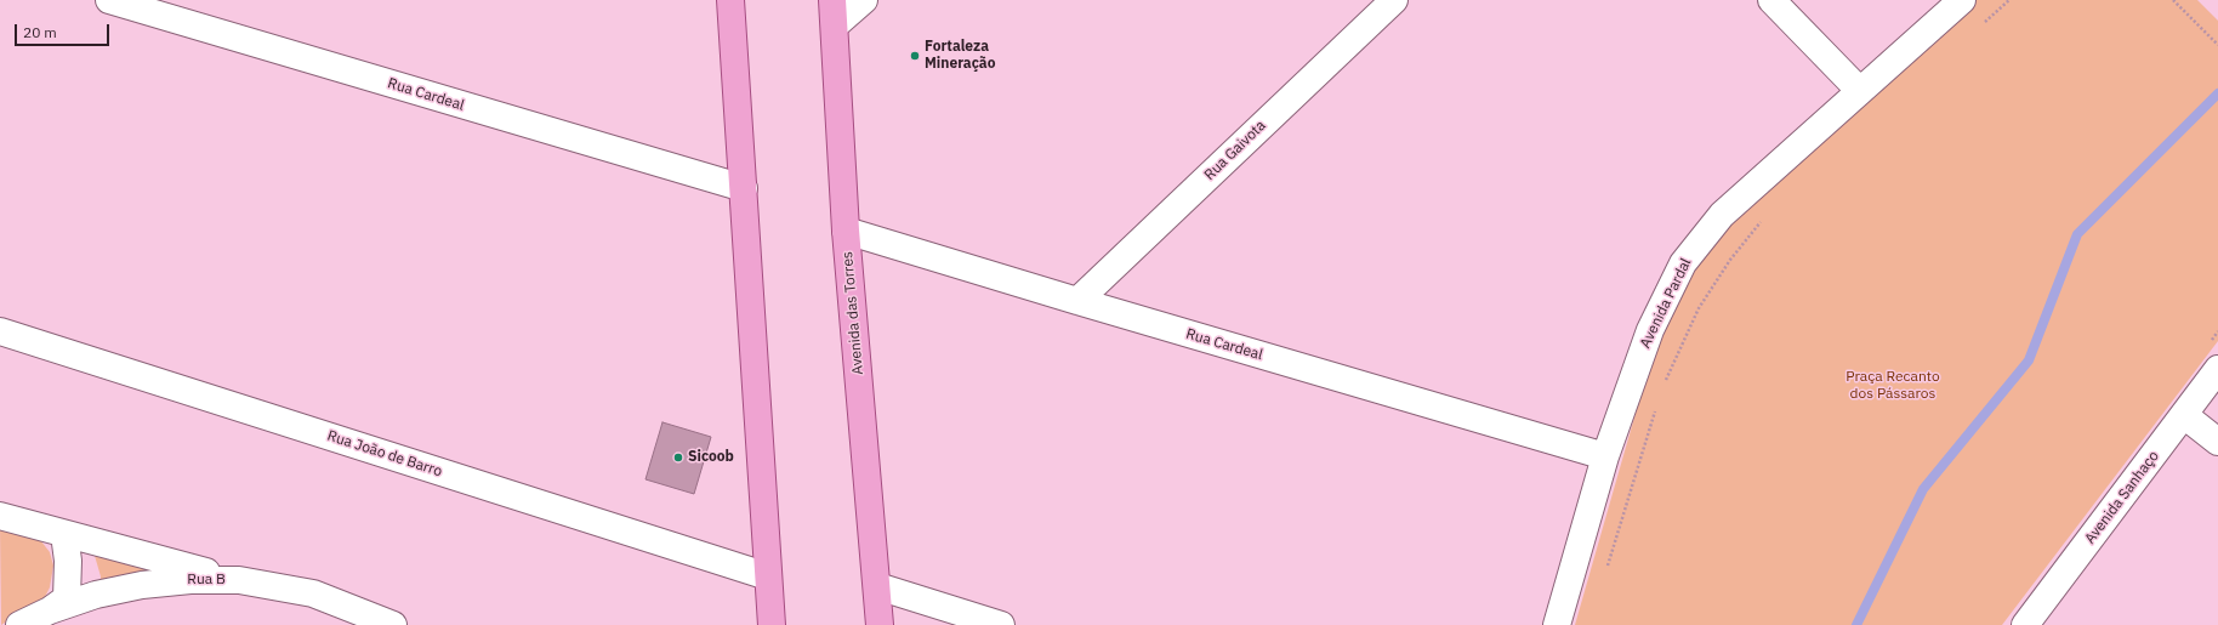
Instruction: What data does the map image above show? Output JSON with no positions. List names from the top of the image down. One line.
{"streets":{"main road":["Avenida das Torres"],"street":["Rua Cardeal","Rua Gaivota","Avenida Pardal","Rua João de Barro","Avenida Sanhaço","Rua B"]},"crossings":[["Rua Cardeal","Rua Gaivota"],["Rua Cardeal","Avenida Pardal"],["Rua Cardeal","Avenida das Torres"]],"parks":["Praça Recanto dos Pássaros"],"places":["Fortaleza Mineração","Sicoob"],"scale_bar":"20 m"}
